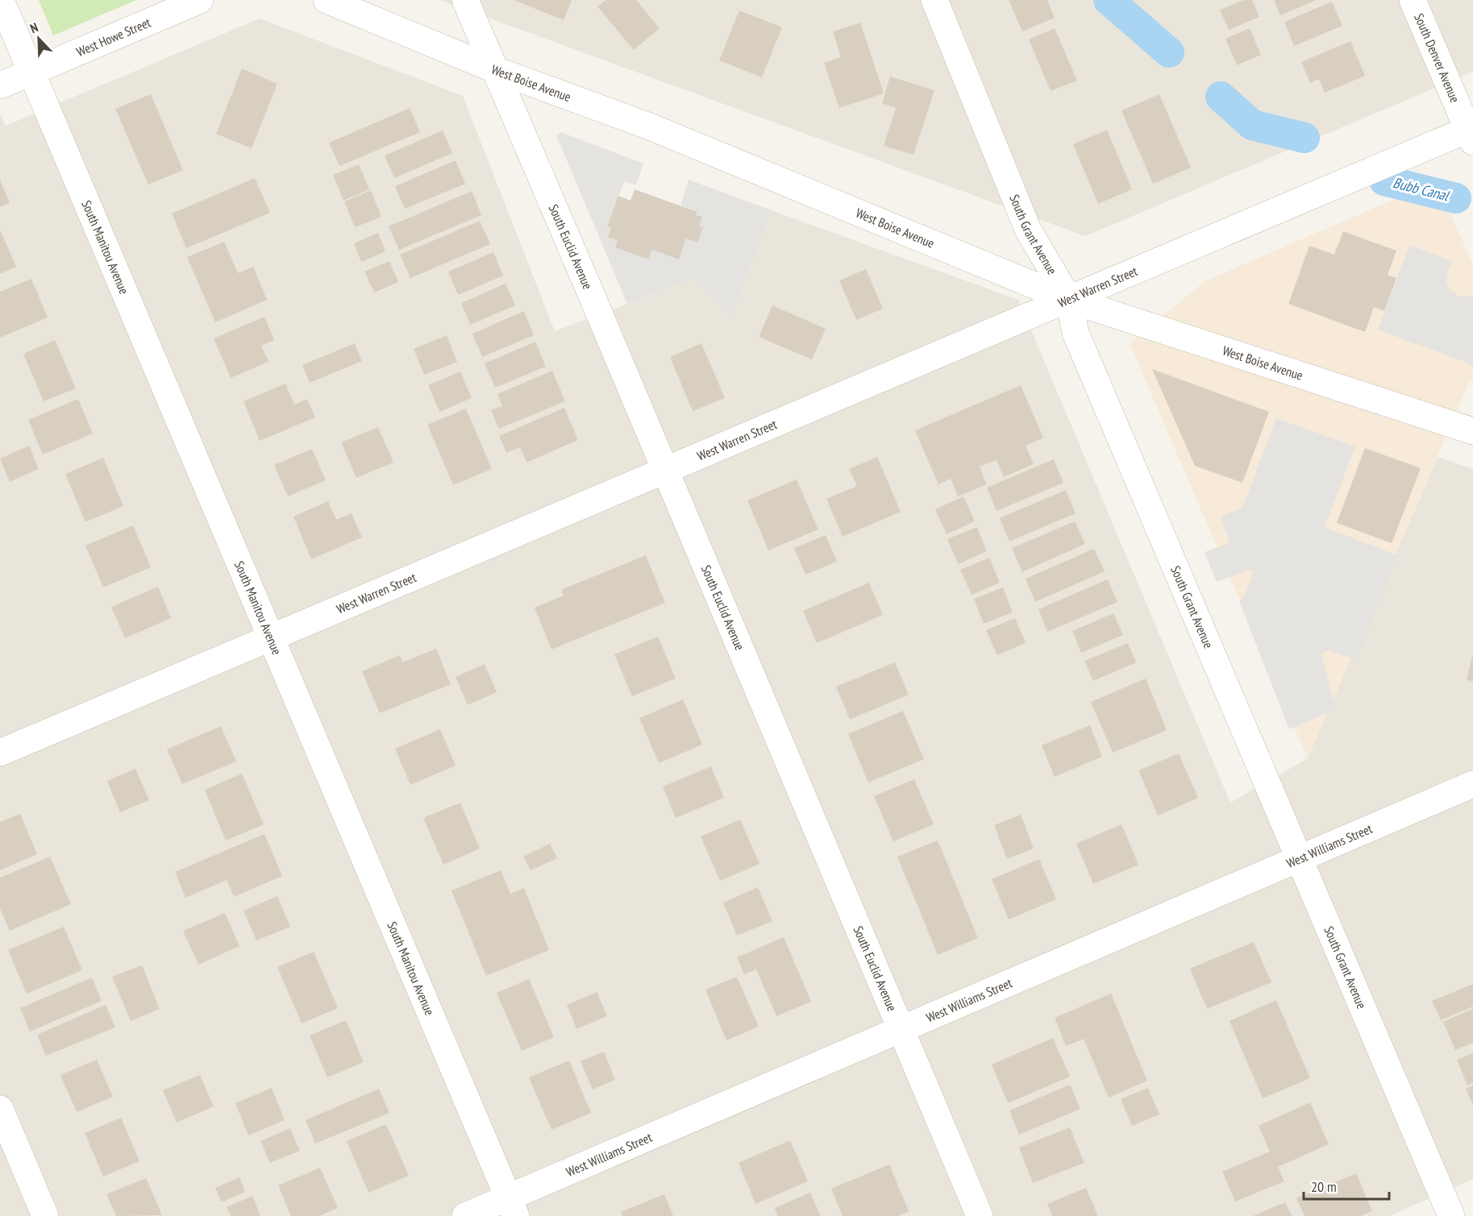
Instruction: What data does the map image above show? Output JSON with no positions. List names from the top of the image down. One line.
{"streets":{"street":["West Howe Street","South Denver Avenue","West Boise Avenue","South Grant Avenue","South Euclid Avenue","South Manitou Avenue","West Warren Street","West Williams Street"]},"crossings":[["West Howe Street","South Manitou Avenue"],["South Denver Avenue","West Warren Street"],["West Boise Avenue","South Grant Avenue"],["West Boise Avenue","South Euclid Avenue"],["West Boise Avenue","West Warren Street"],["South Grant Avenue","West Warren Street"],["South Grant Avenue","West Williams Street"],["South Euclid Avenue","West Warren Street"],["South Euclid Avenue","West Williams Street"],["South Manitou Avenue","West Warren Street"],["South Manitou Avenue","West Williams Street"]],"water":["Bubb Canal"],"scale_bar":"20 m","north":"top left"}
